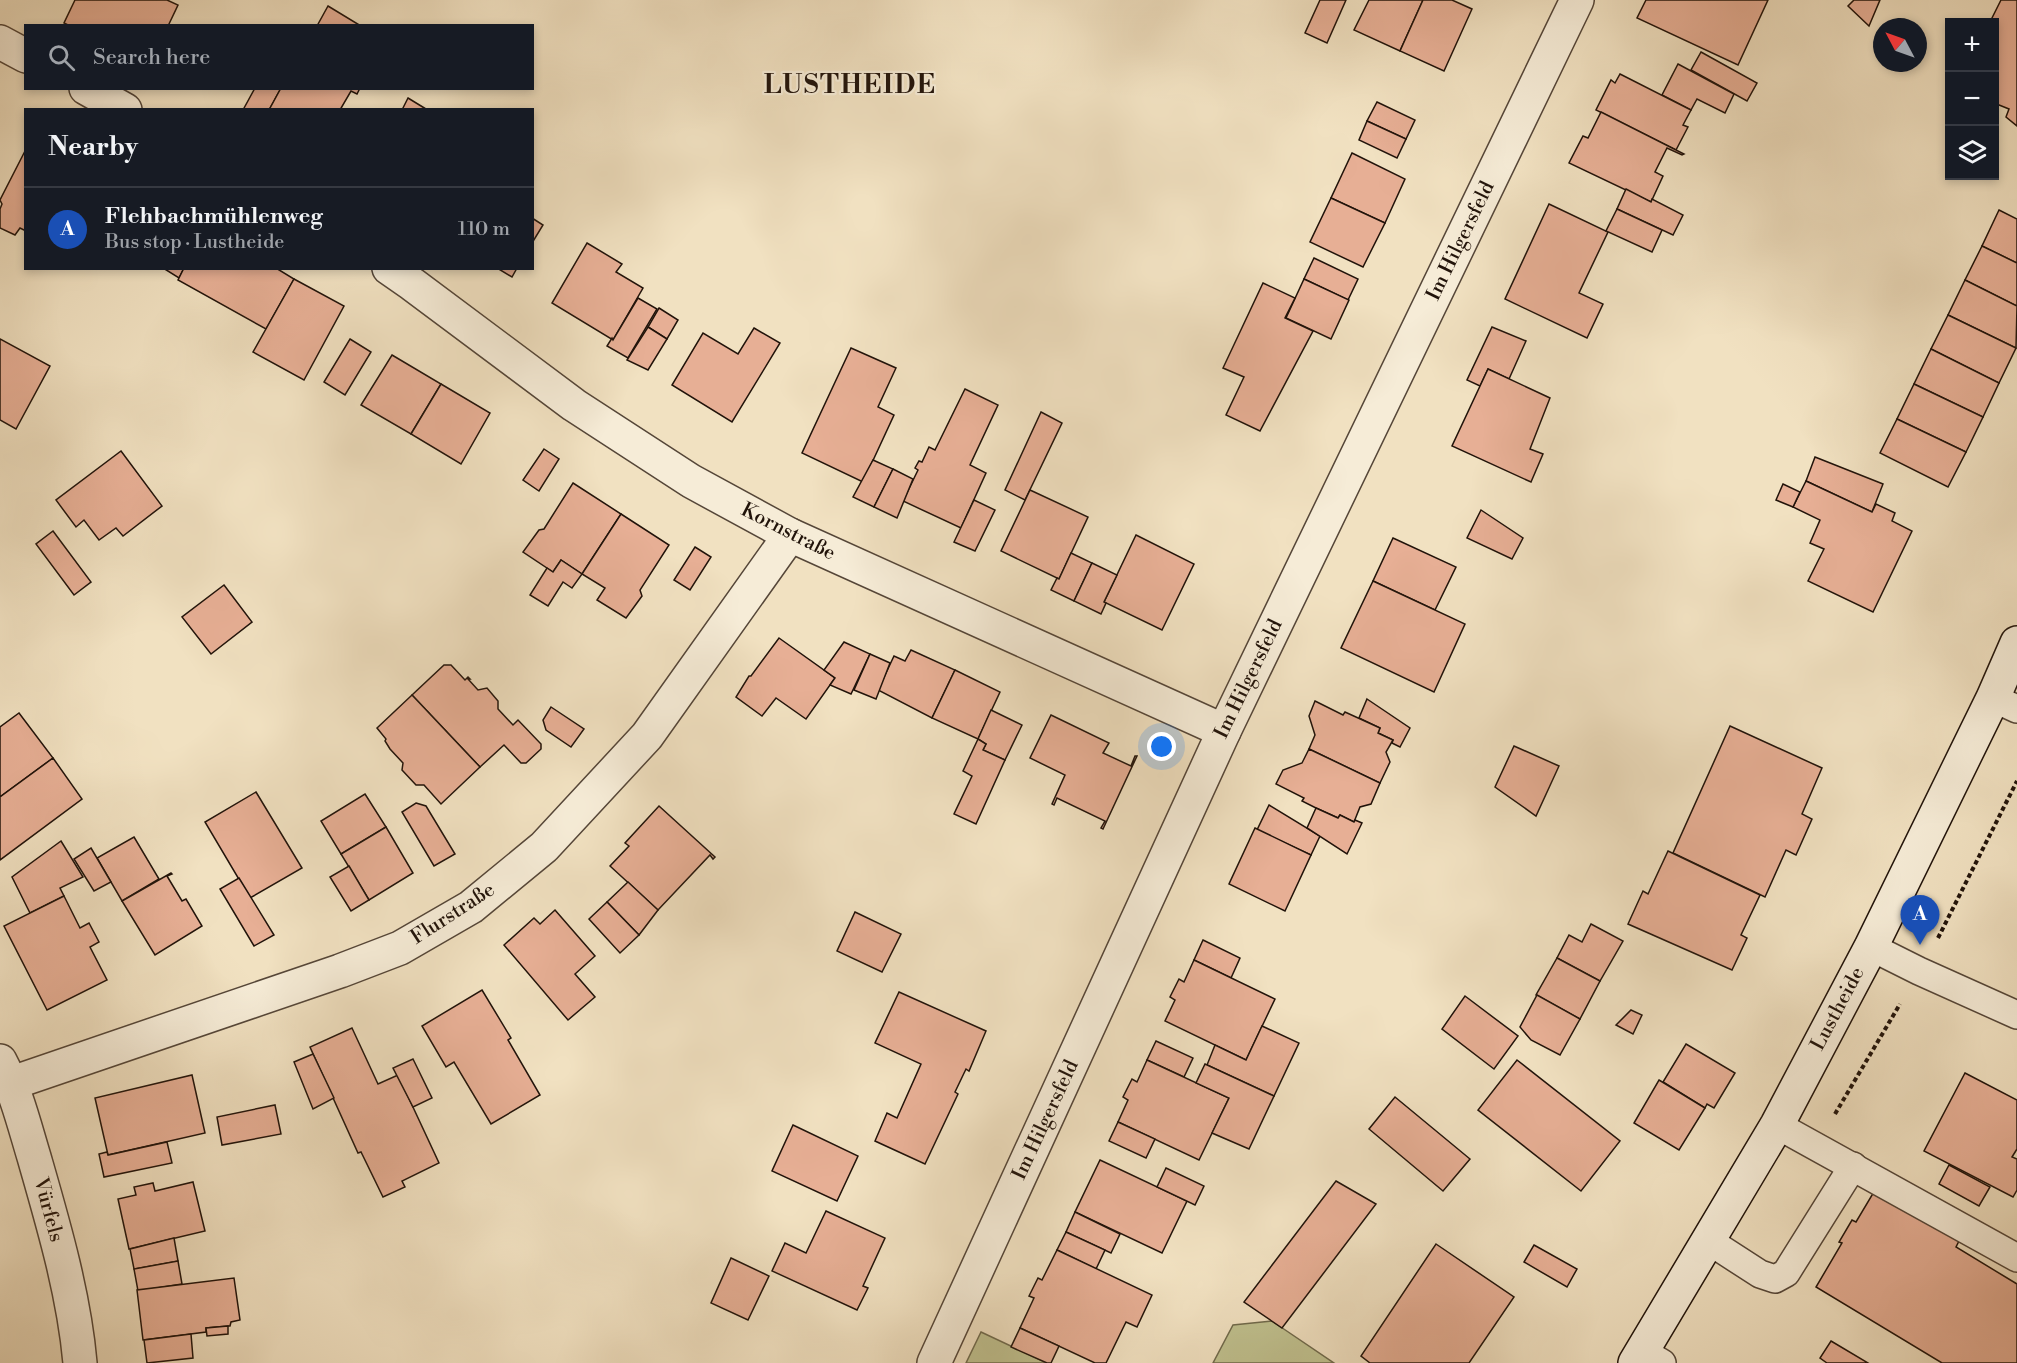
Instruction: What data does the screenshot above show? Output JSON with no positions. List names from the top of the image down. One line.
{"streets":{"street":["Im Hilgersfeld","Kornstraße","Flurstraße","Lustheide","Vürfels"]},"crossings":[["Im Hilgersfeld","Kornstraße"],["Kornstraße","Flurstraße"],["Flurstraße","Vürfels"]],"districts":["LUSTHEIDE"],"north":"top left","page":{"map_buttons":["+","−"],"search":"Search here","heading":"Nearby","list":[{"mark":"A","name":"Flehbachmühlenweg","note":"Bus stop · Lustheide","value":"110 m"}],"pins":"A"}}
